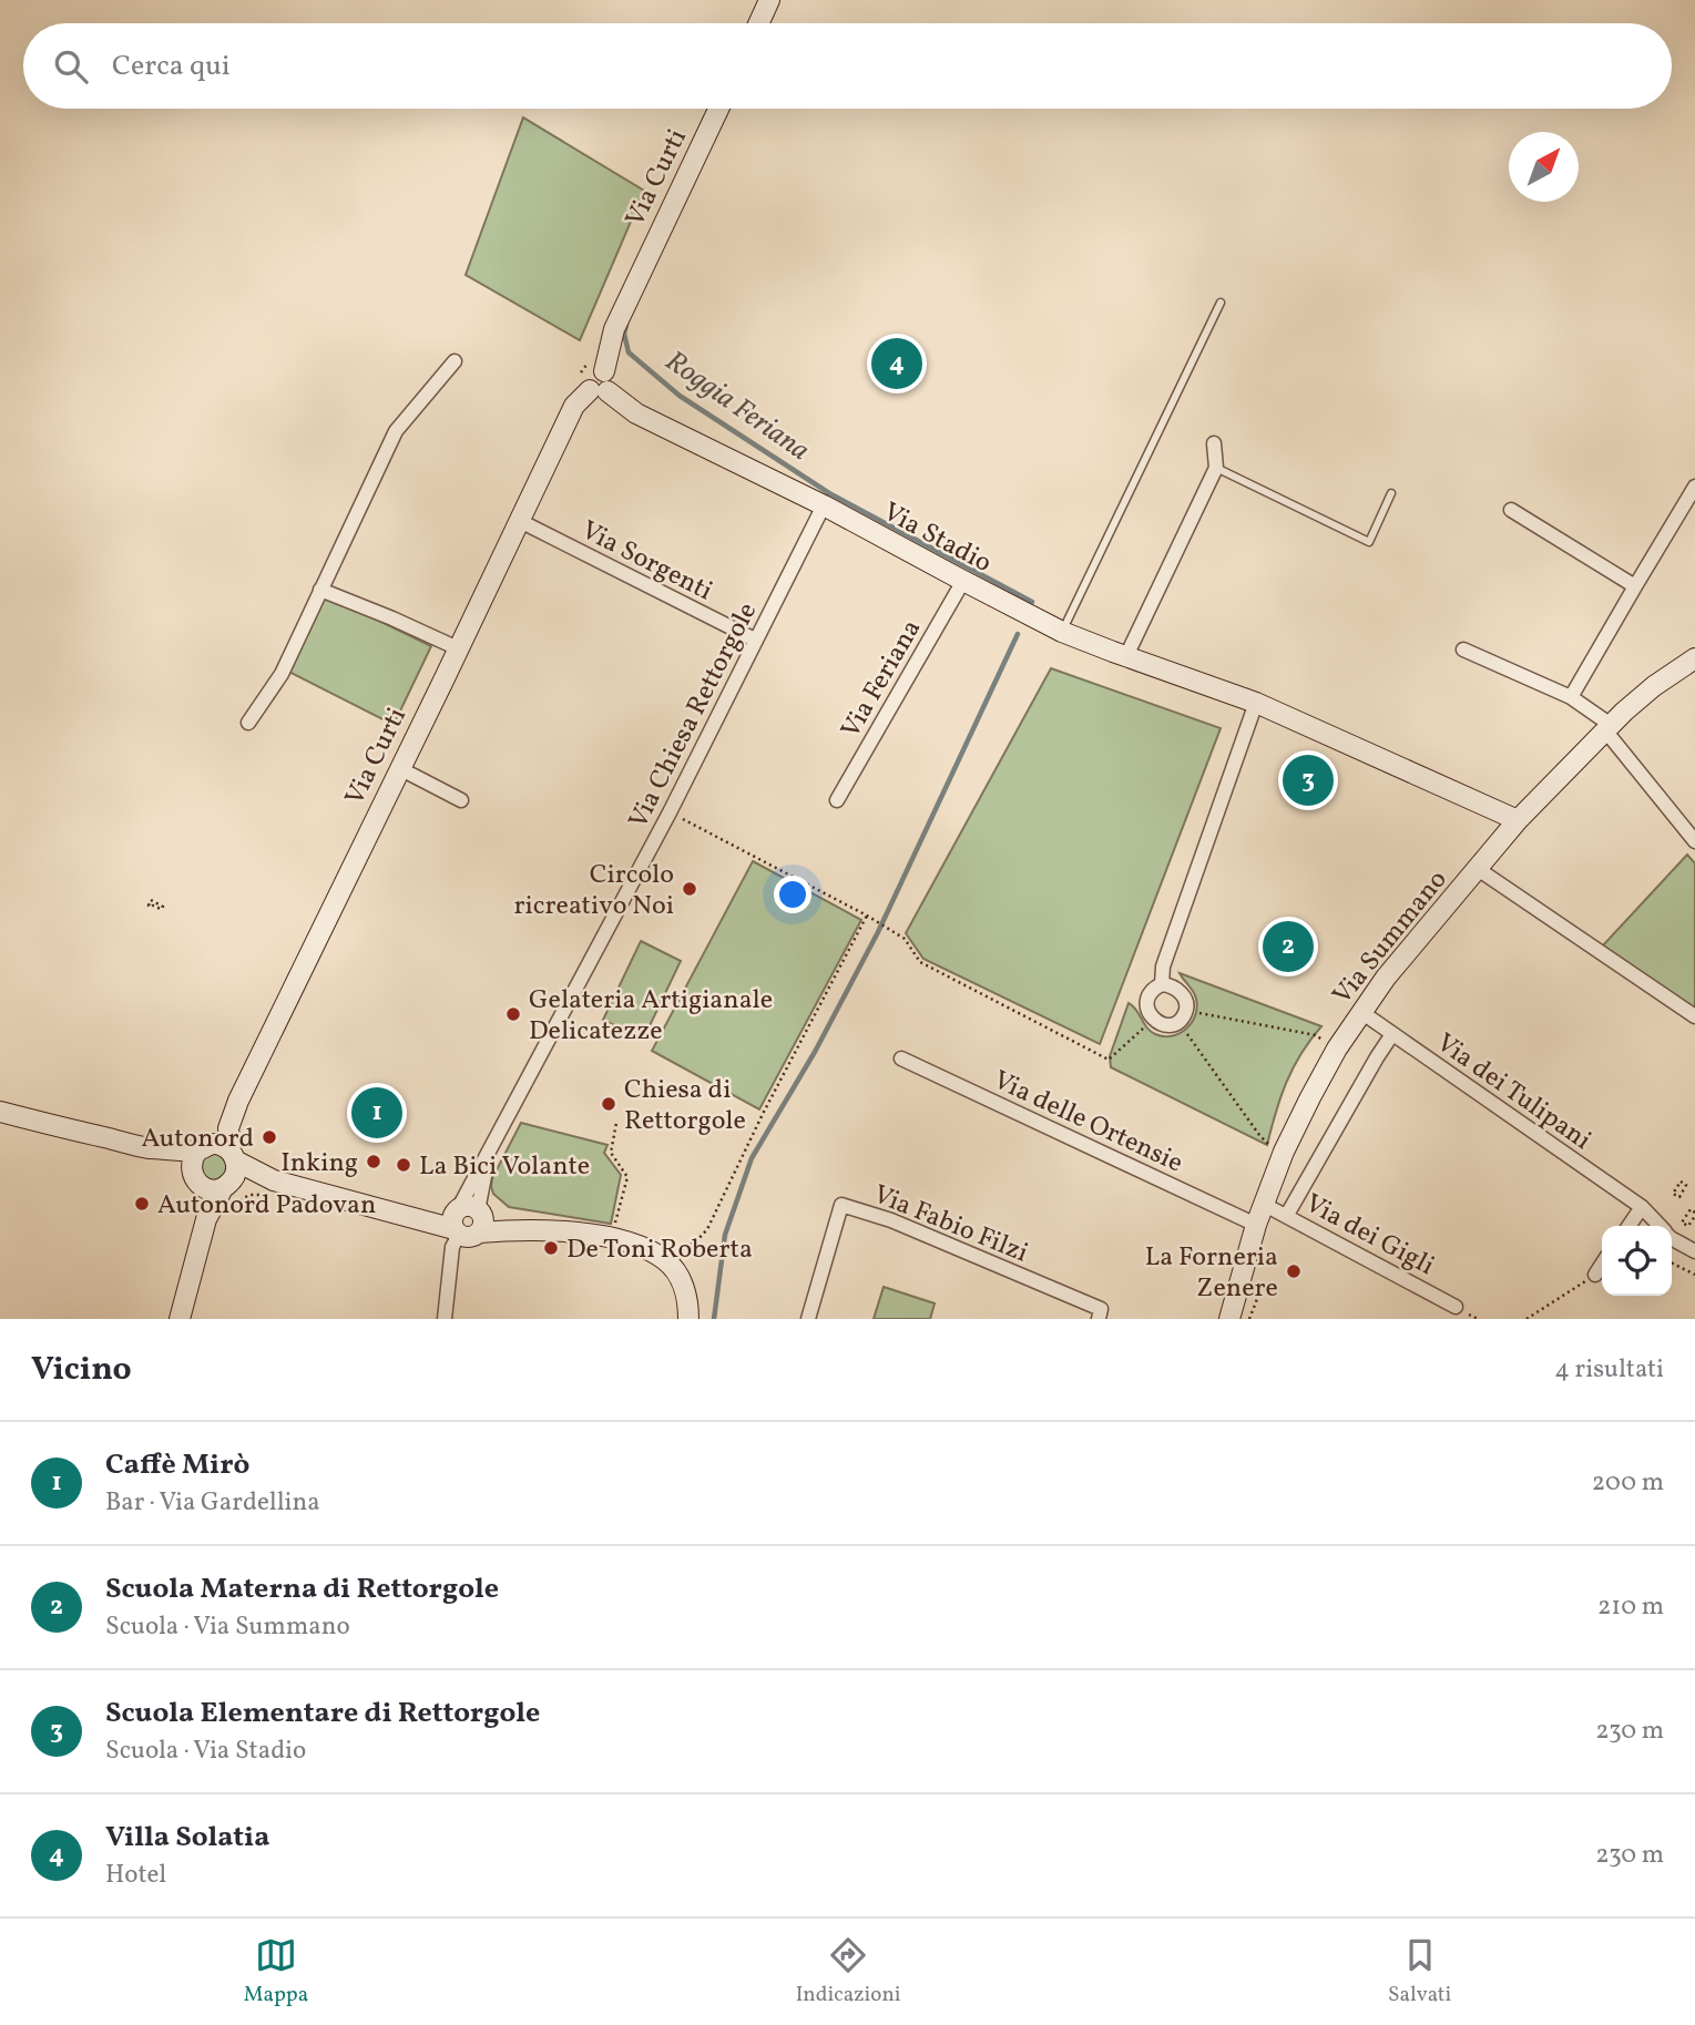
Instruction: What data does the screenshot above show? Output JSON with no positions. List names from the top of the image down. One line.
{"streets":{"street":["Via Curti","Via Stadio","Via Sorgenti","Via Feriana","Via Chiesa Rettorgole","Via Summano","Via dei Tulipani","Via delle Ortensie","Via Fabio Filzi","Via dei Gigli"]},"crossings":[["Via Curti","Via Stadio"],["Via Curti","Via Sorgenti"],["Via Stadio","Via Feriana"],["Via Stadio","Via Chiesa Rettorgole"],["Via Stadio","Via Summano"],["Via Sorgenti","Via Chiesa Rettorgole"],["Via Summano","Via dei Tulipani"],["Via Summano","Via delle Ortensie"],["Via Summano","Via dei Gigli"]],"water":["Roggia Feriana"],"places":["Circolo ricreativo Noi","Gelateria Artigianale Delicatezze","Chiesa di Rettorgole","Autonord","Inking","La Bici Volante","Autonord Padovan","De Toni Roberta","La Forneria Zenere"],"north":"top right","page":{"search":"Cerca qui","pins":["4","3","2","1"],"heading":["Vicino","4 risultati"],"list":[{"mark":"1","name":"Caffè Mirò","note":"Bar · Via Gardellina","value":"200 m"},{"mark":"2","name":"Scuola Materna di Rettorgole","note":"Scuola · Via Summano","value":"210 m"},{"mark":"3","name":"Scuola Elementare di Rettorgole","note":"Scuola · Via Stadio","value":"230 m"},{"mark":"4","name":"Villa Solatia","note":"Hotel","value":"230 m"}],"nav":["Mappa","Indicazioni","Salvati"]}}
